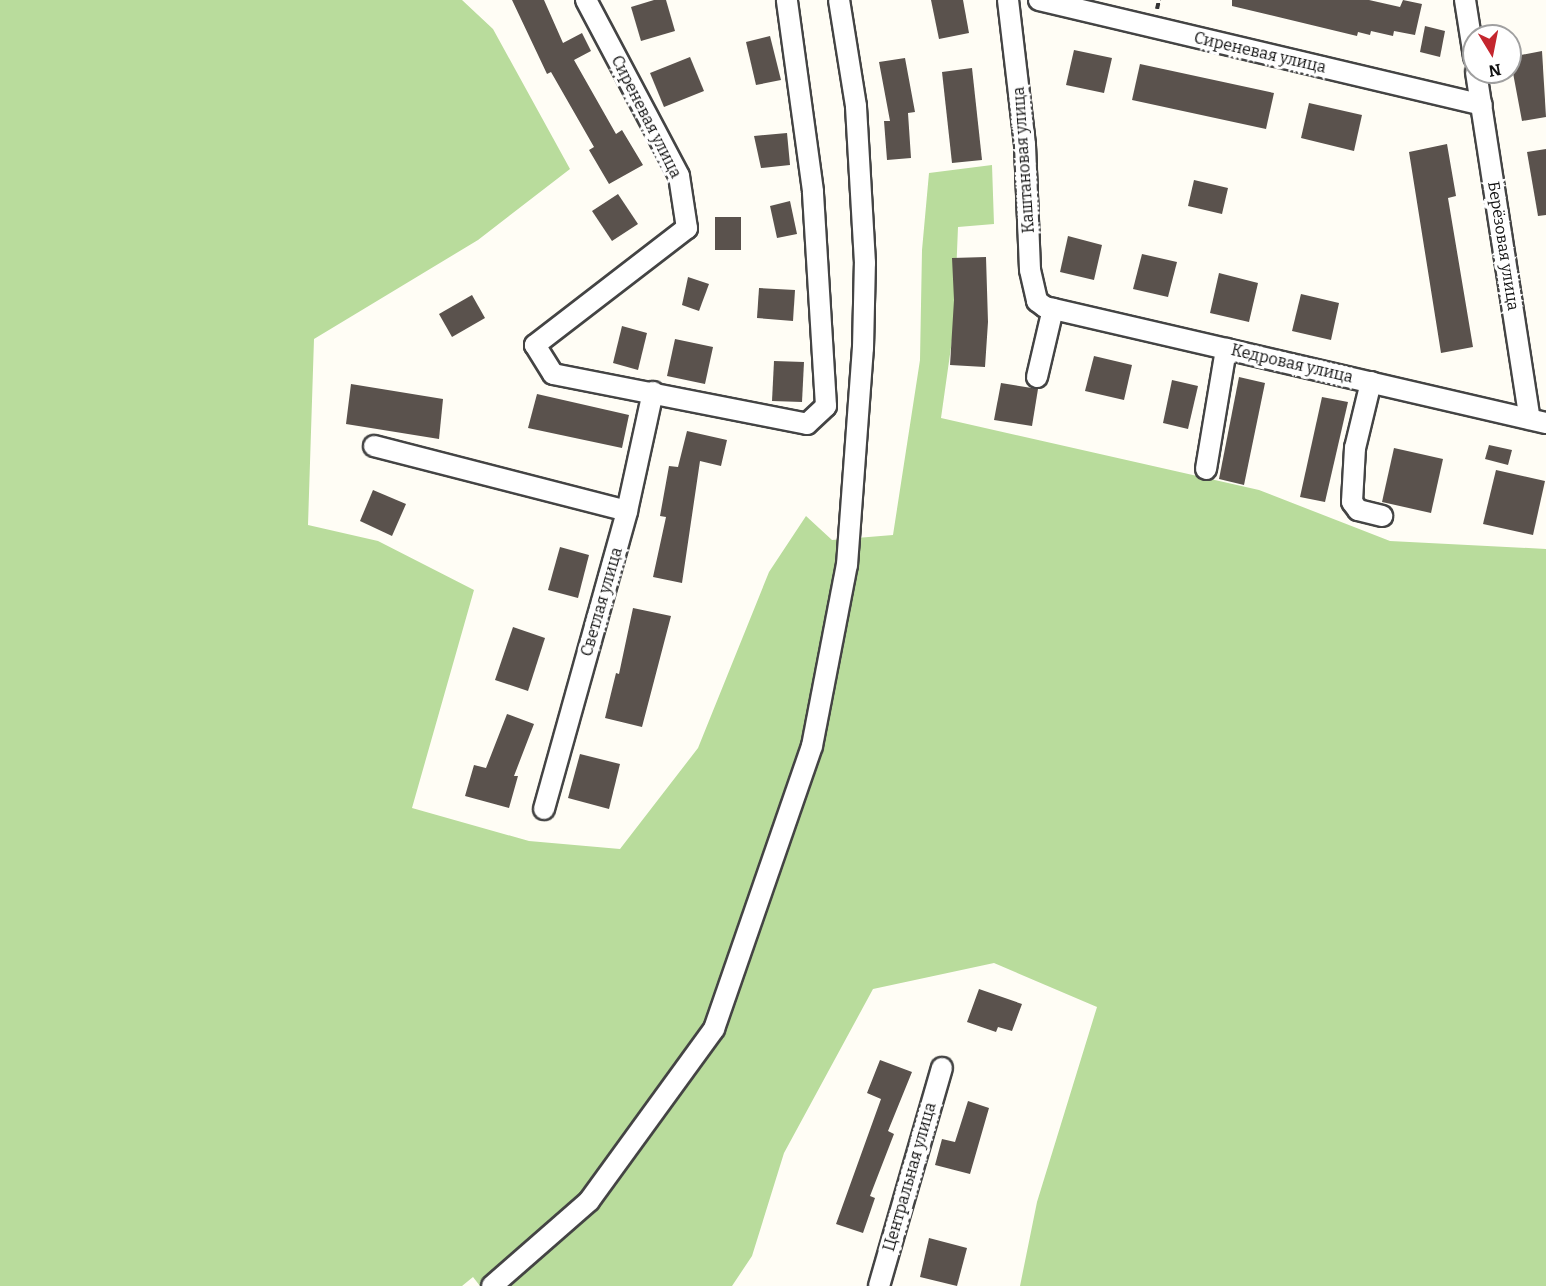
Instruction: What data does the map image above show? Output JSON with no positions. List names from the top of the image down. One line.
{"streets":{"street":["Сиреневая улица","Каштановая улица","Берёзовая улица","Кедровая улица","Светлая улица","Центральная улица"]},"crossings":[["Сиреневая улица","Берёзовая улица"],["Сиреневая улица","Светлая улица"],["Каштановая улица","Кедровая улица"],["Берёзовая улица","Кедровая улица"]],"north":"bottom"}
